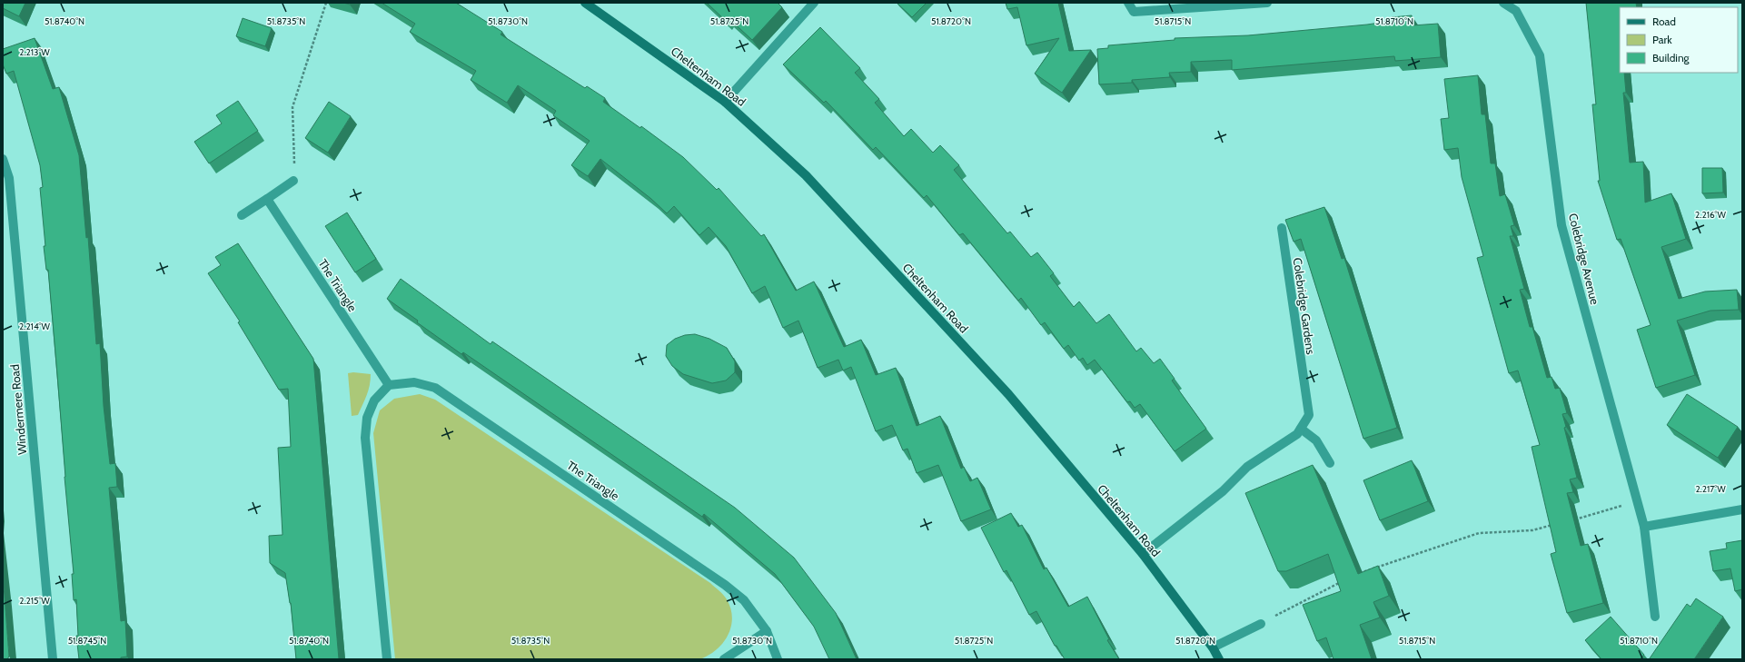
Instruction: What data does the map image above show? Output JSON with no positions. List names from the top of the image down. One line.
{"streets":{"main road":["Cheltenham Road"],"street":["Colebridge Avenue","The Triangle","Colebridge Gardens","Windermere Road"]},"crossings":[["Cheltenham Road","Colebridge Gardens"]],"legend":["Road","Park","Building"],"coordinates":["51.8740°N","51.8735°N","51.8730°N","51.8725°N","51.8720°N","51.8715°N","51.8710°N","2.213°W","2.216°W","2.214°W","2.217°W","2.215°W","51.8745°N"]}
